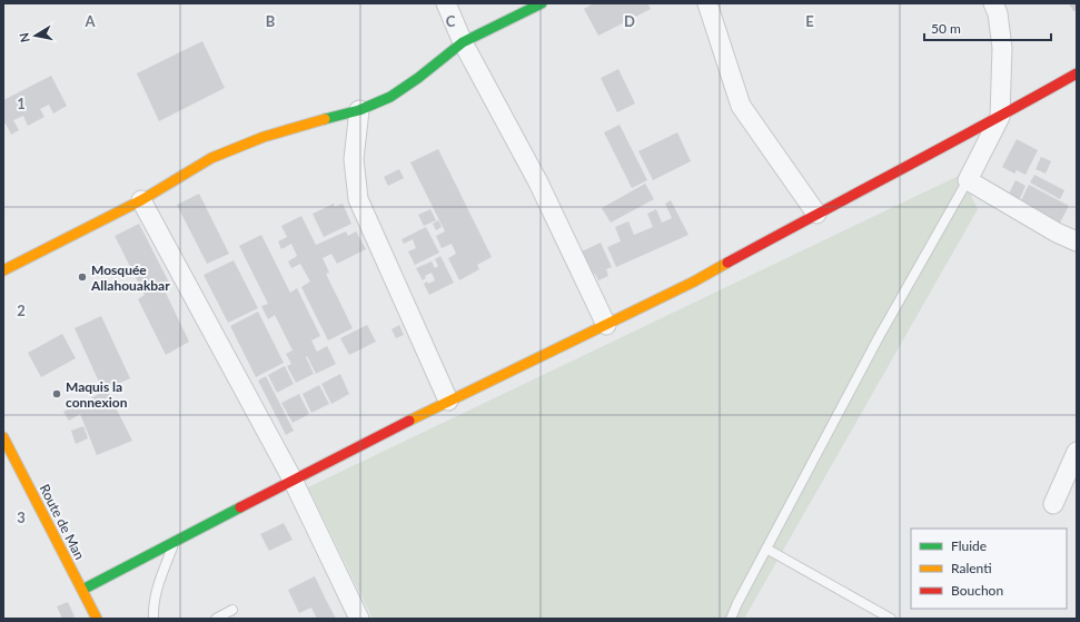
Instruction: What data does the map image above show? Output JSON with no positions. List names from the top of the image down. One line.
{"streets":{"main road":["Route de Man"]},"places":["Mosquée Allahouakbar","Maquis la connexion"],"legend":["Fluide","Ralenti","Bouchon"],"scale_bar":"50 m","north":"left","grid":{"columns":["A","B","C","D","E"],"rows":["1","2","3"]}}
